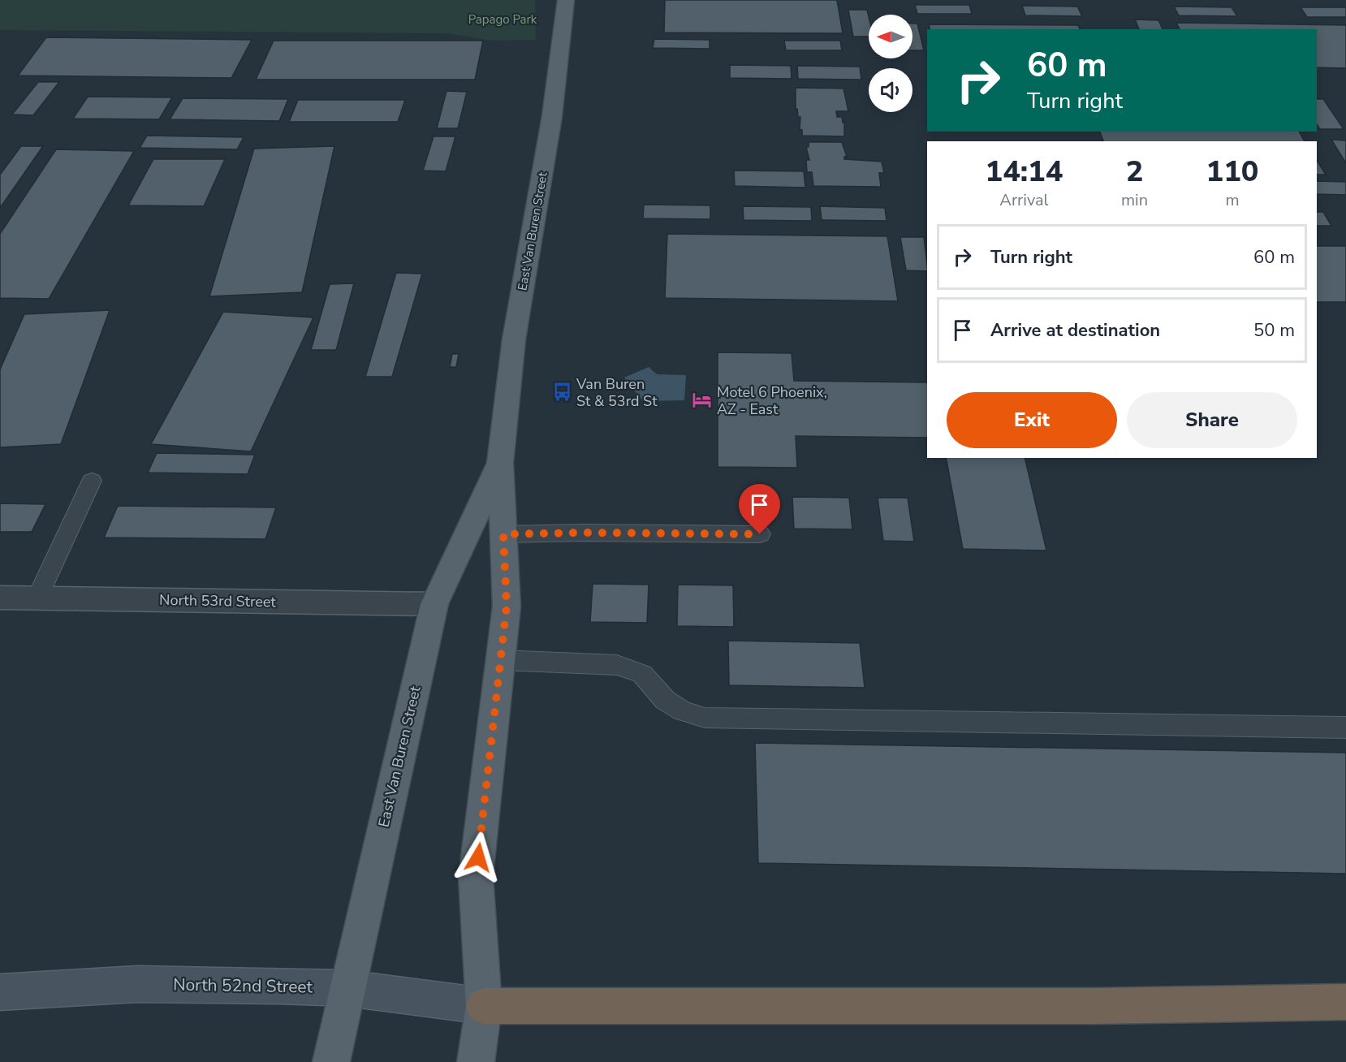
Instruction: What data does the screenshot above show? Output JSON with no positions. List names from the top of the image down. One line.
{"streets":{"main road":["East Van Buren Street","North 52nd Street"],"street":["North 53rd Street"]},"crossings":[["East Van Buren Street","North 53rd Street"],["East Van Buren Street","North 52nd Street"]],"parks":["Papago Park"],"places":{"bus stop":["Van Buren St & 53rd St"],"hotel":["Motel 6 Phoenix, AZ - East"]},"north":"left","page":{"turn":["60 m","Turn right"],"eta":["14:14","Arrival","2","min","110","m"],"list":[{"name":"Turn right","value":"60 m"},{"name":"Arrive at destination","value":"50 m"}],"buttons":["Exit","Share"]}}
